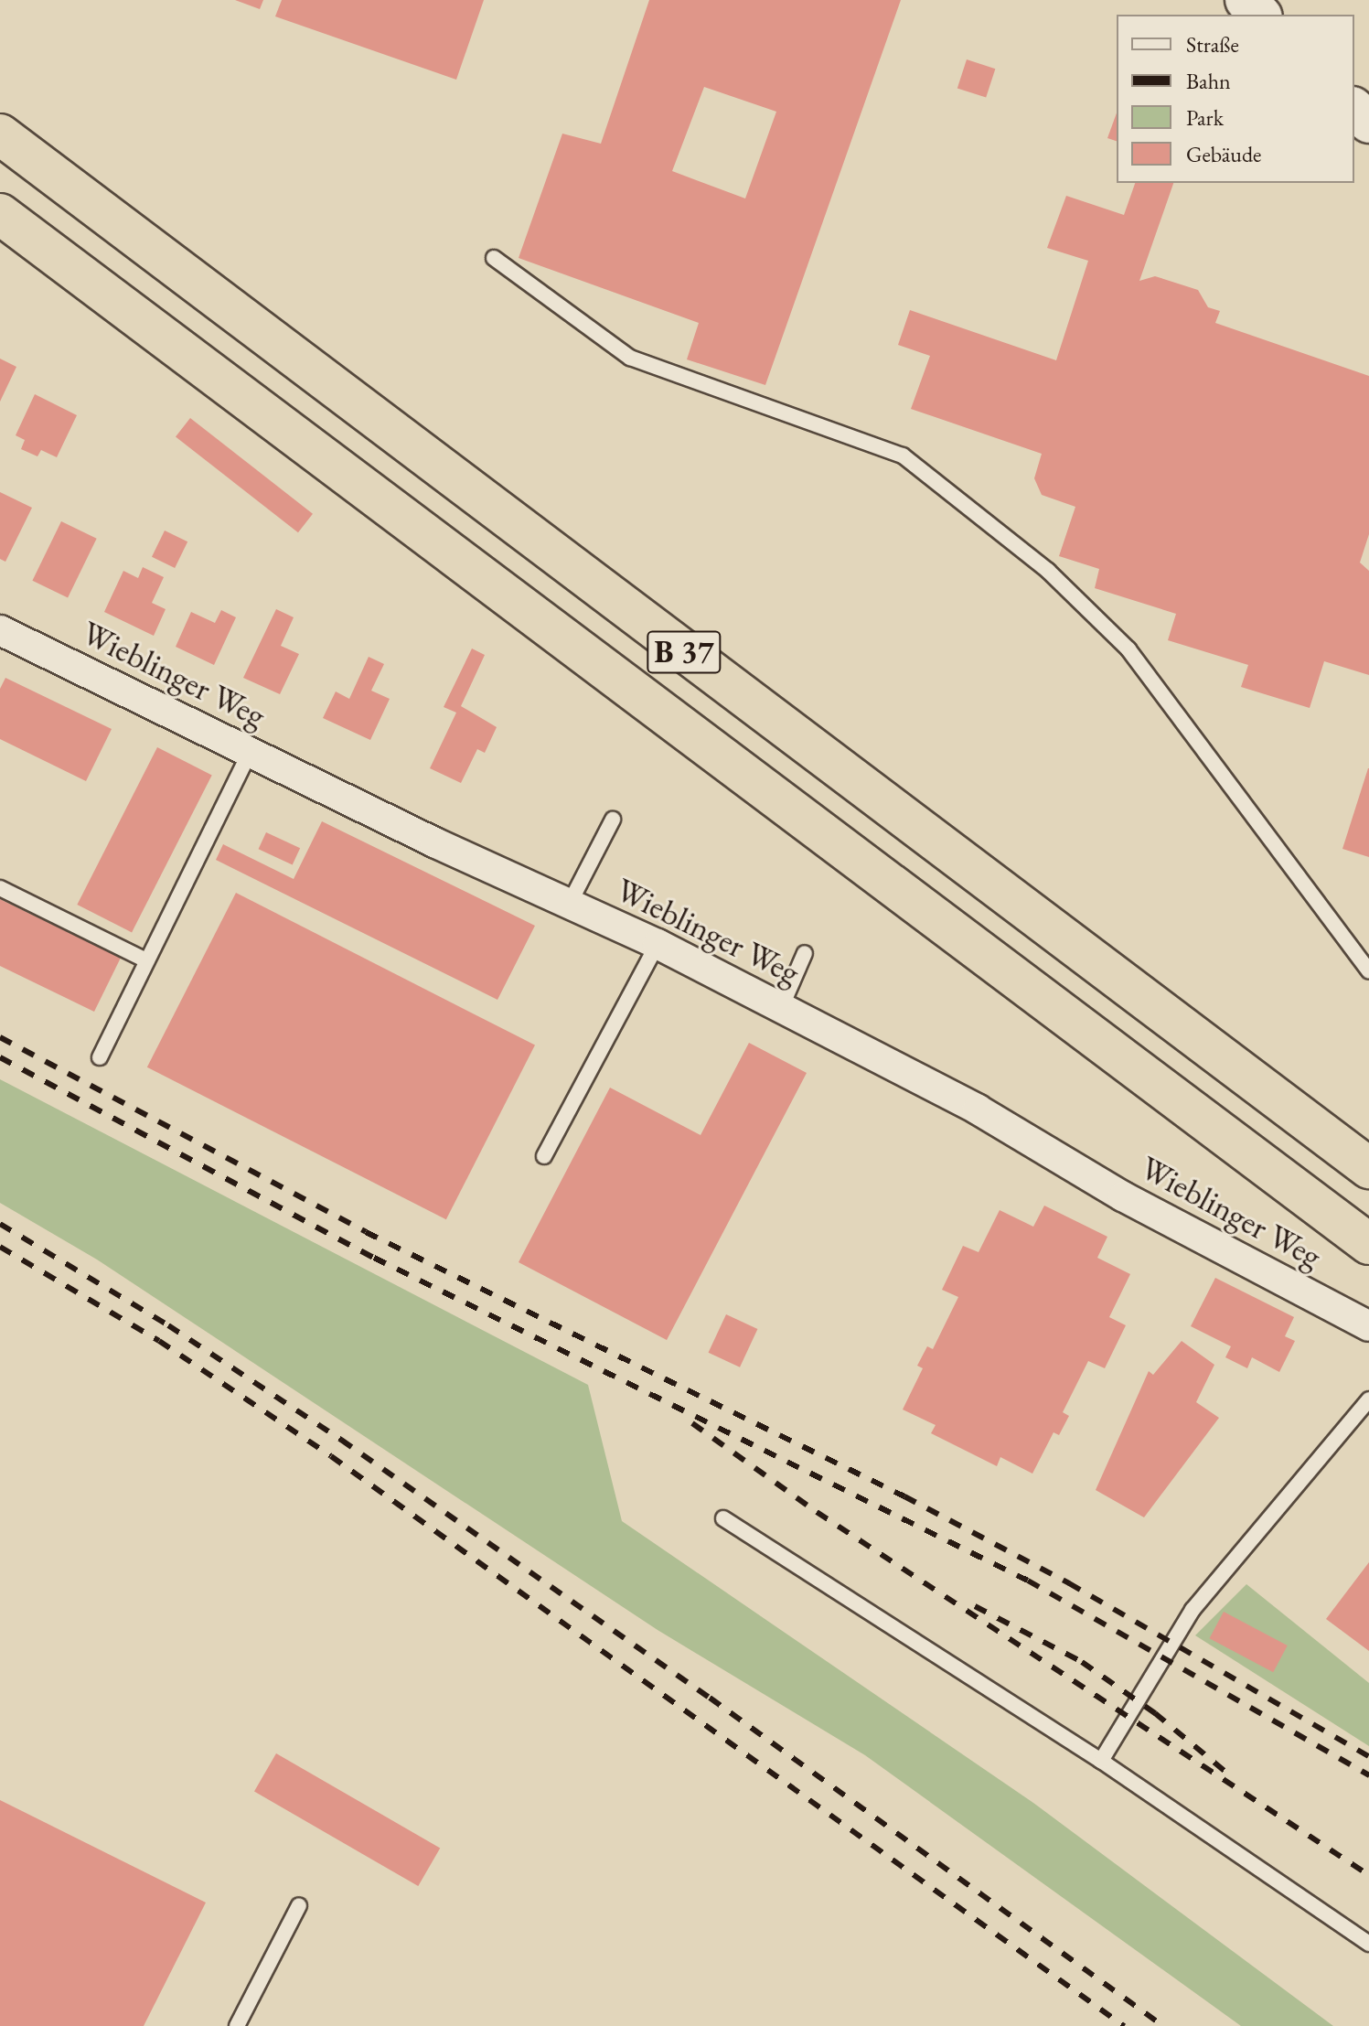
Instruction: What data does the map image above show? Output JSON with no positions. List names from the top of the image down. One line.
{"streets":{"highway":["B 37"],"street":["Wieblinger Weg"]},"legend":["Straße","Bahn","Park","Gebäude"]}
